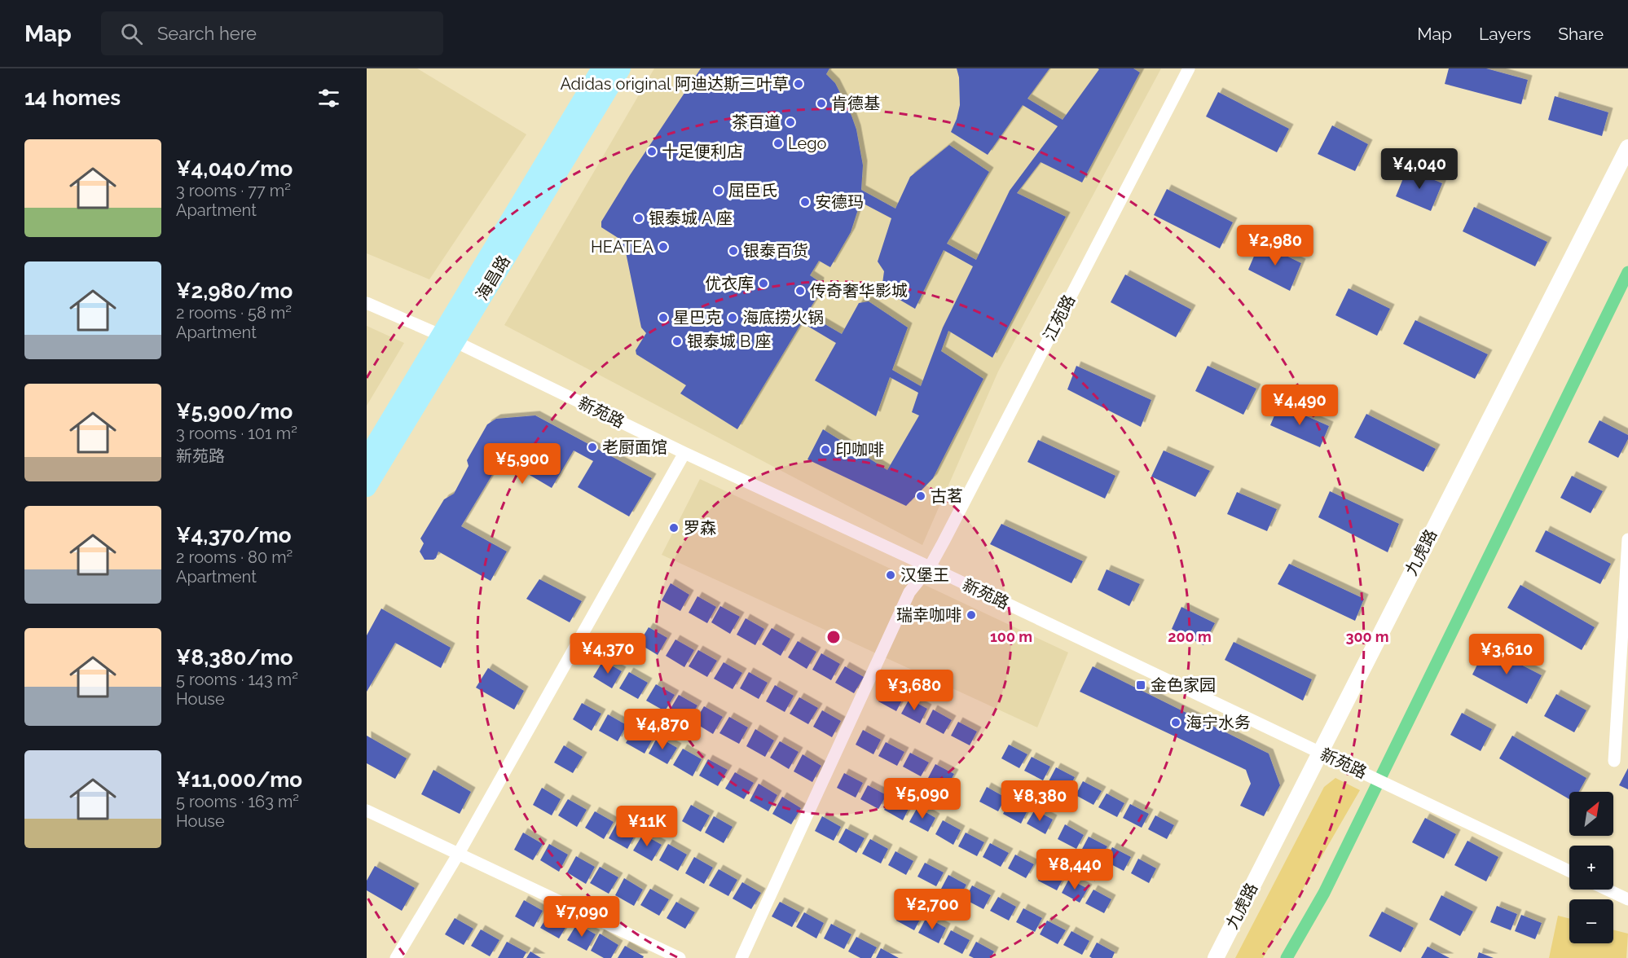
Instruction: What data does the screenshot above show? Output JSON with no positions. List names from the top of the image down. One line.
{"streets":{"main road":["海昌路"],"street":["江苑路","新苑路","九虎路"]},"crossings":[["海昌路","新苑路"],["江苑路","新苑路"],["新苑路","九虎路"]],"places":{"other":["Adidas original 阿迪达斯三叶草","肯德基","茶百道","Lego","十足便利店","屈臣氏","安德玛","银泰城 A 座","HEATEA","银泰百货","优衣库","传奇奢华影城","星巴克","海底捞火锅","银泰城 B 座","老厨面馆","印咖啡","古茗","罗森","汉堡王","瑞幸咖啡","海宁水务"],"transit":["金色家园"]},"north":"top right","page":{"header":"Map","search":"Search here","nav":["Map","Layers","Share"],"heading":"14 homes","list":[{"name":"¥4,040/mo","note":"3 rooms · 77 m² · Apartment"},{"name":"¥2,980/mo","note":"2 rooms · 58 m² · Apartment"},{"name":"¥5,900/mo","note":"3 rooms · 101 m² · 新苑路"},{"name":"¥4,370/mo","note":"2 rooms · 80 m² · Apartment"},{"name":"¥8,380/mo","note":"5 rooms · 143 m² · House"},{"name":"¥11,000/mo","note":"5 rooms · 163 m² · House"}],"price":["¥4,040","¥2,980","¥4,490","¥5,900","¥4,370","¥3,610","¥3,680","¥4,870","¥5,090","¥8,380","¥11K","¥8,440","¥2,700","¥7,090"],"map_buttons":["+","−"]},"rings":["100 m","200 m","300 m"]}
